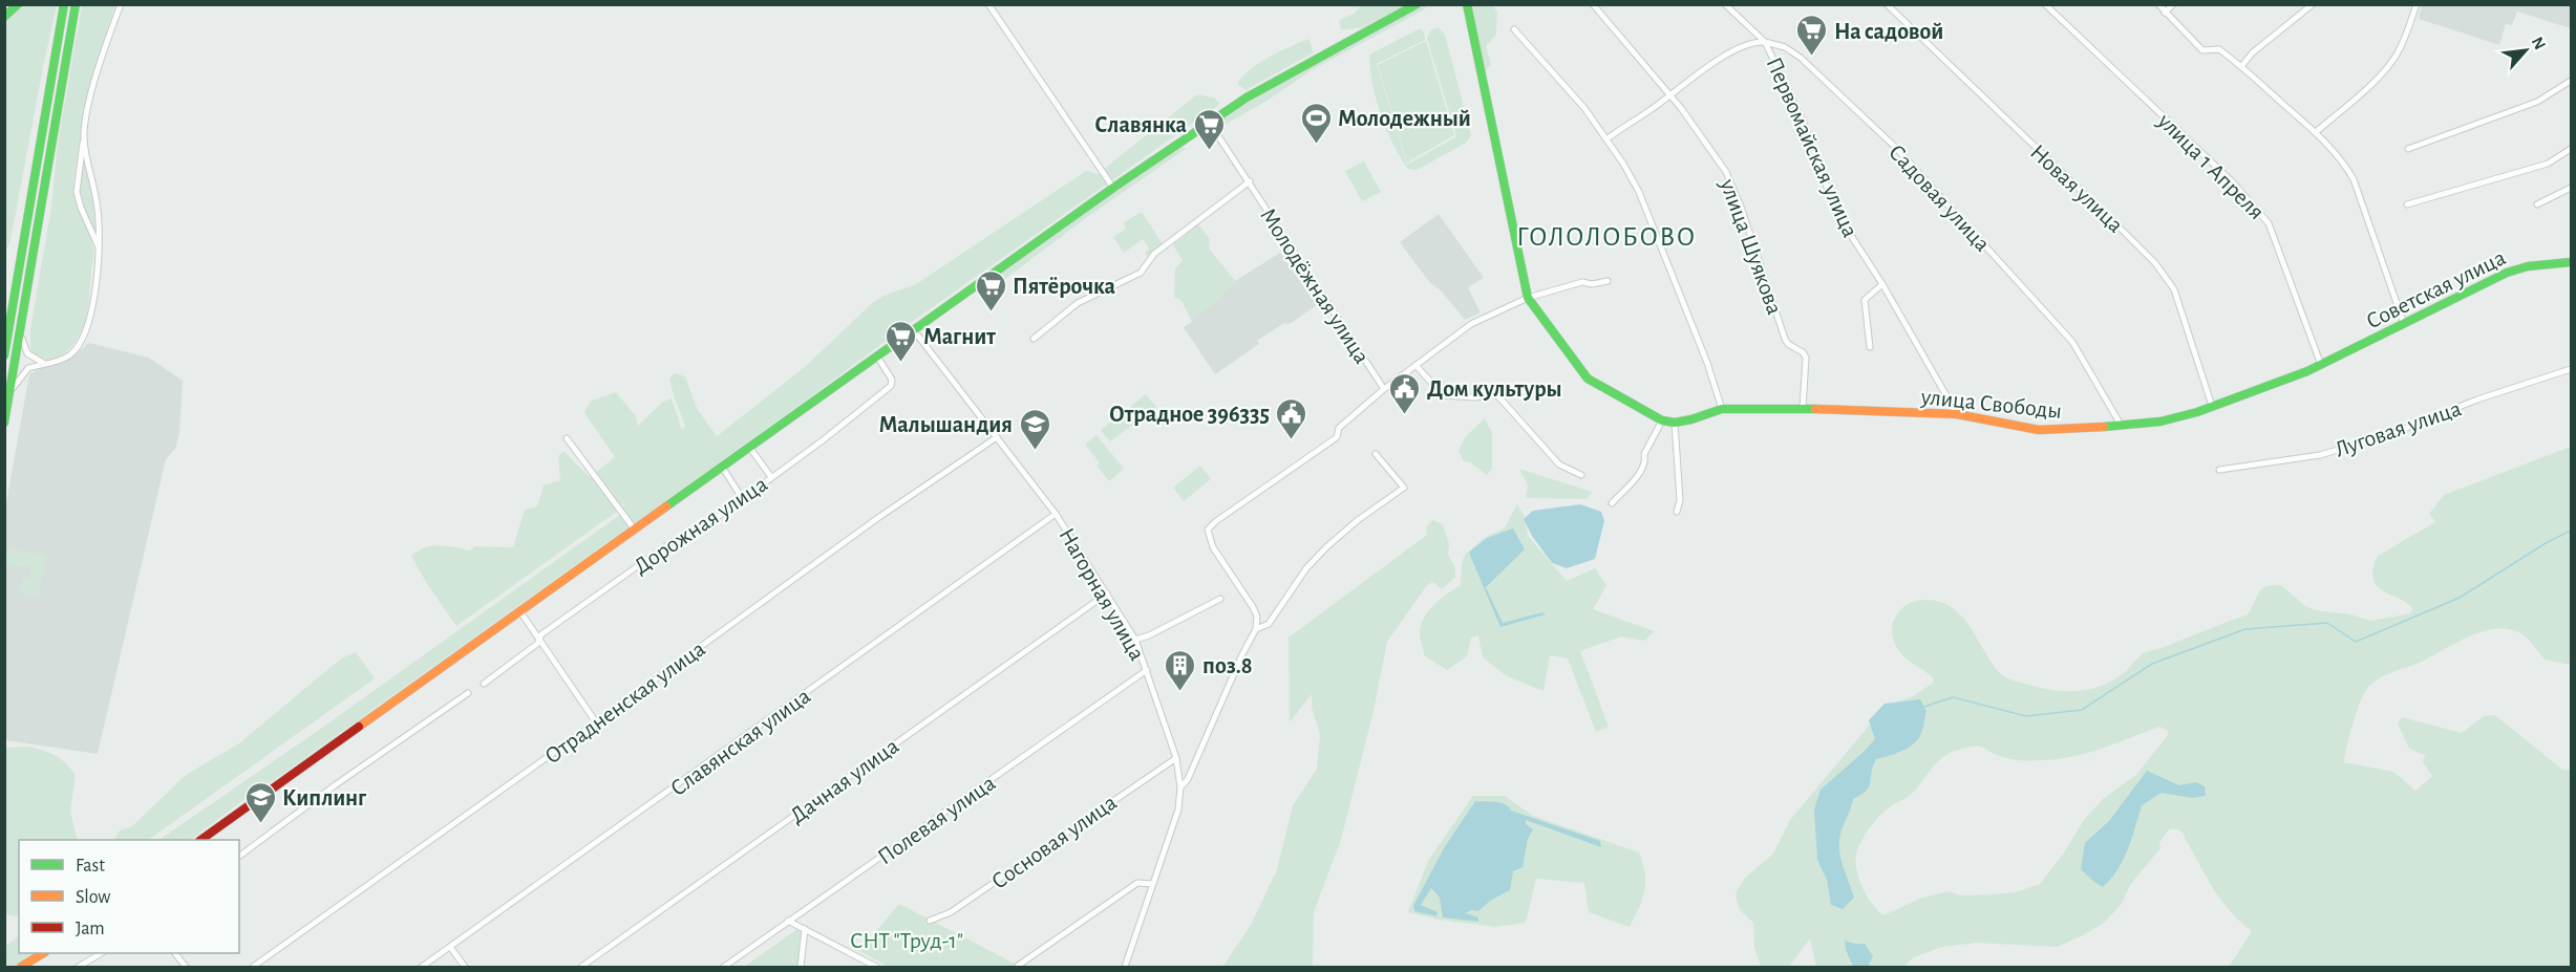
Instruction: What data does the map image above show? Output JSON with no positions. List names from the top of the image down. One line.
{"streets":{"main road":["Советская улица","улица Свободы"],"street":["Первомайская улица","улица 1 Апреля","Новая улица","Садовая улица","улица Шуякова","Молодёжная улица","Луговая улица","Дорожная улица","Нагорная улица","Отрадненская улица","Славянская улица","Дачная улица","Полевая улица","Сосновая улица"]},"crossings":[["Первомайская улица","Садовая улица"],["Первомайская улица","улица Свободы"],["улица 1 Апреля","Советская улица"],["улица 1 Апреля","улица Свободы"],["Новая улица","улица Свободы"],["Садовая улица","улица Свободы"],["улица Шуякова","улица Свободы"],["Советская улица","улица Свободы"],["Нагорная улица","Отрадненская улица"],["Нагорная улица","Славянская улица"],["Нагорная улица","Дачная улица"],["Нагорная улица","Полевая улица"],["Нагорная улица","Сосновая улица"]],"districts":["ГОЛОЛОБОВО"],"parks":["СНТ \"Труд-1\""],"places":{"supermarket":["На садовой","Славянка","Пятёрочка","Магнит"],"sports":["Молодежный"],"public building":["Дом культуры","Отрадное 396335"],"school or university":["Малышандия","Киплинг"],"building":["поз.8"]},"legend":["Fast","Slow","Jam"],"north":"top right"}
